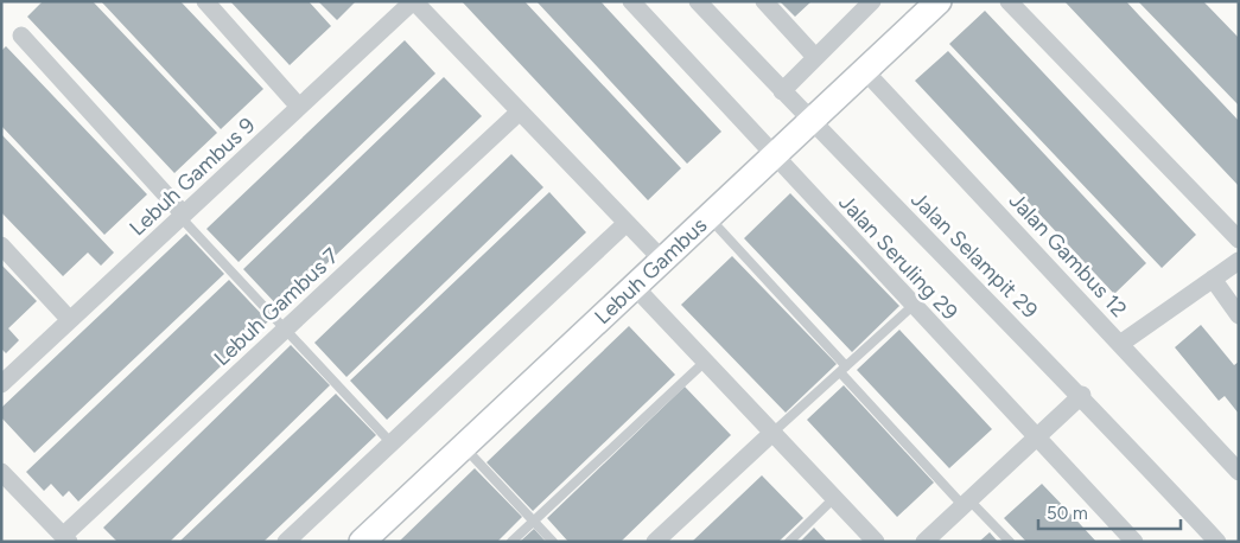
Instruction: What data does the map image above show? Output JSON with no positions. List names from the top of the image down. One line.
{"streets":{"street":["Lebuh Gambus 9","Jalan Selampit 29","Jalan Gambus 12","Jalan Seruling 29","Lebuh Gambus","Lebuh Gambus 7"]},"crossings":[["Jalan Selampit 29","Lebuh Gambus"],["Jalan Gambus 12","Lebuh Gambus"],["Jalan Seruling 29","Lebuh Gambus"]],"scale_bar":"50 m"}
